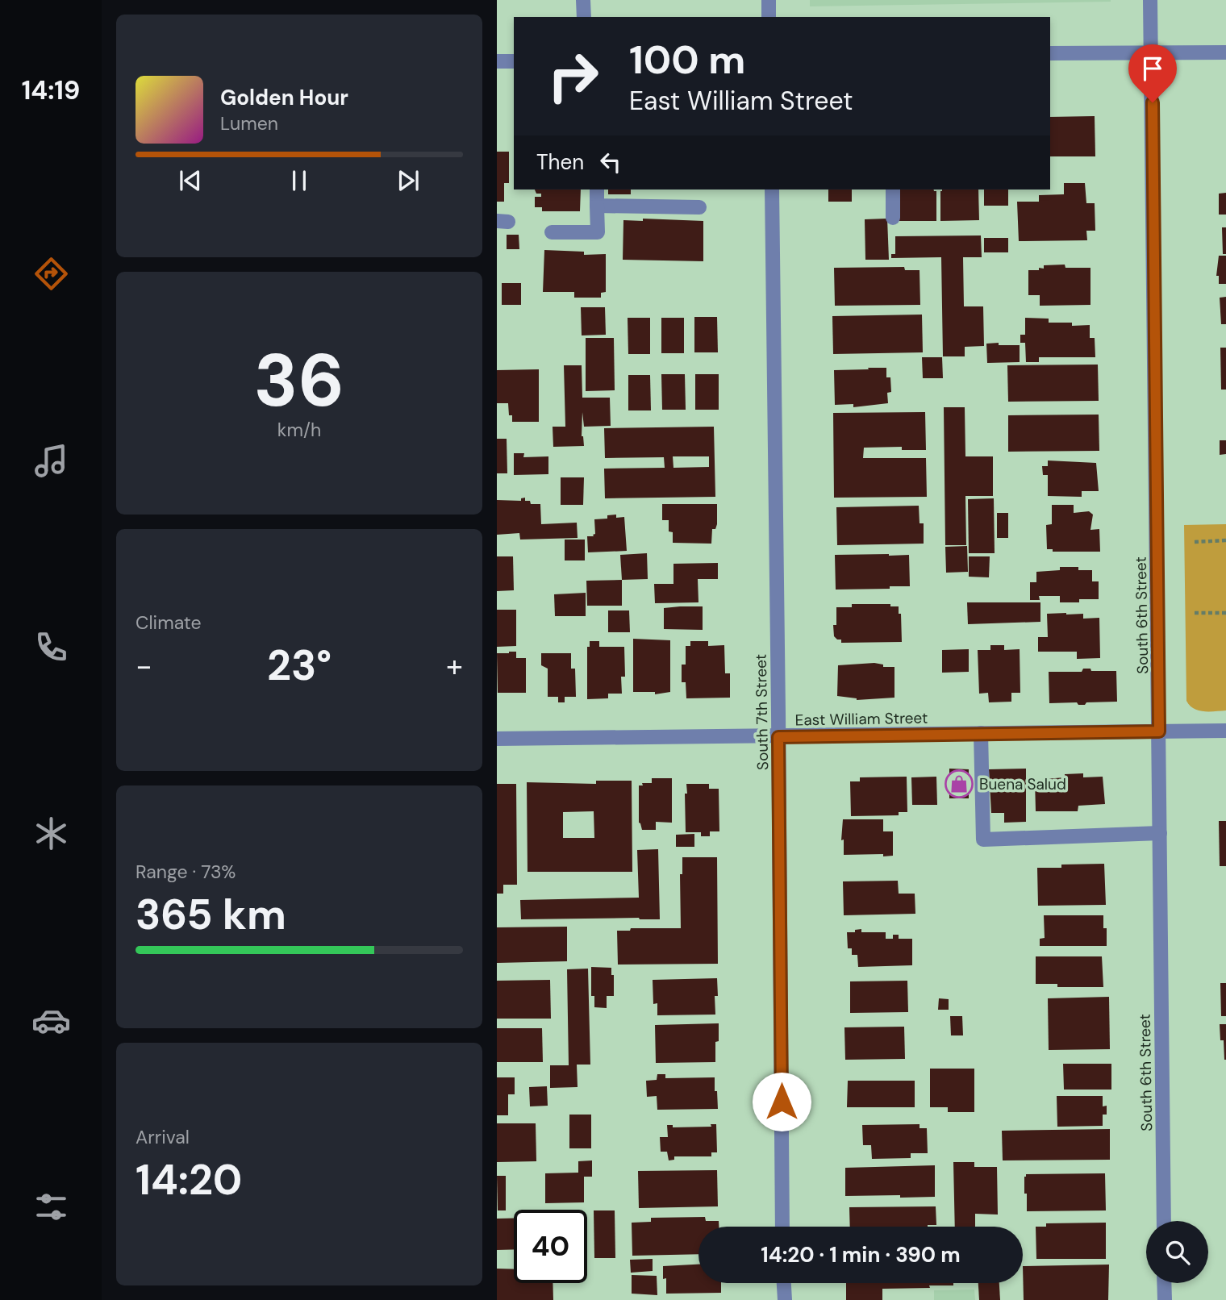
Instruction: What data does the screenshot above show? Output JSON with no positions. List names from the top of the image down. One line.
{"streets":{"street":["South 6th Street","South 7th Street","East William Street"]},"crossings":[["South 6th Street","East William Street"],["South 7th Street","East William Street"]],"places":{"shop":["Buena Salud"]},"page":{"tabs":"14:19","turn":["100 m","East William Street"],"song":["Golden Hour","Lumen"],"then":"Then","tile":[["36","km/h"],"Climate",["Range · 73%","365 km"],["Arrival","14:20"]],"heat":["−","23°","+"],"limit":"40","trip":"14:20 · 1 min · 390 m"}}
